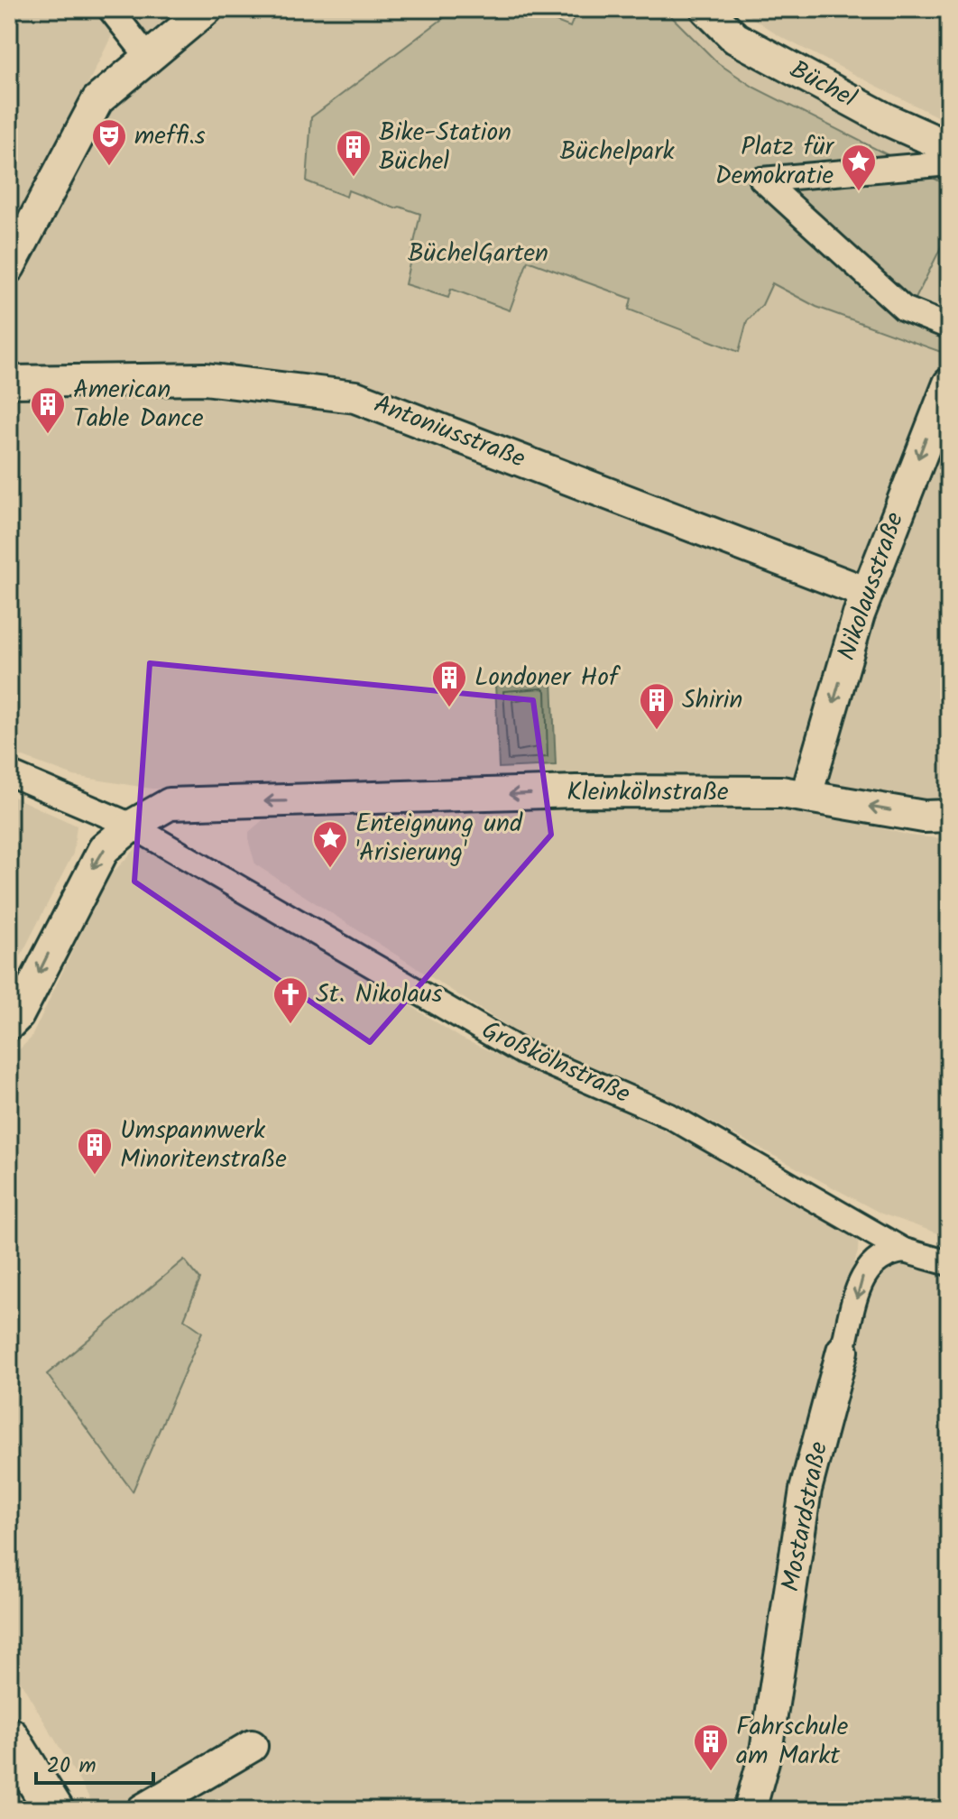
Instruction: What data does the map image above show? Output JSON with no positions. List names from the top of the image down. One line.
{"streets":{"street":["Büchel","Antoniusstraße","Nikolausstraße","Kleinkölnstraße","Großkölnstraße","Mostardstraße"]},"crossings":[["Antoniusstraße","Nikolausstraße"],["Nikolausstraße","Kleinkölnstraße"],["Kleinkölnstraße","Großkölnstraße"],["Großkölnstraße","Mostardstraße"]],"one_way":["Nikolausstraße","Kleinkölnstraße"],"parks":["Büchelpark","BüchelGarten"],"places":{"theatre":["meffi.s"],"building":["Bike-Station Büchel","American Table Dance","Londoner Hof","Shirin","Umspannwerk Minoritenstraße","Fahrschule am Markt"],"place":["Platz für Demokratie","Enteignung und 'Arisierung'"],"church":["St. Nikolaus"]},"scale_bar":"20 m"}
